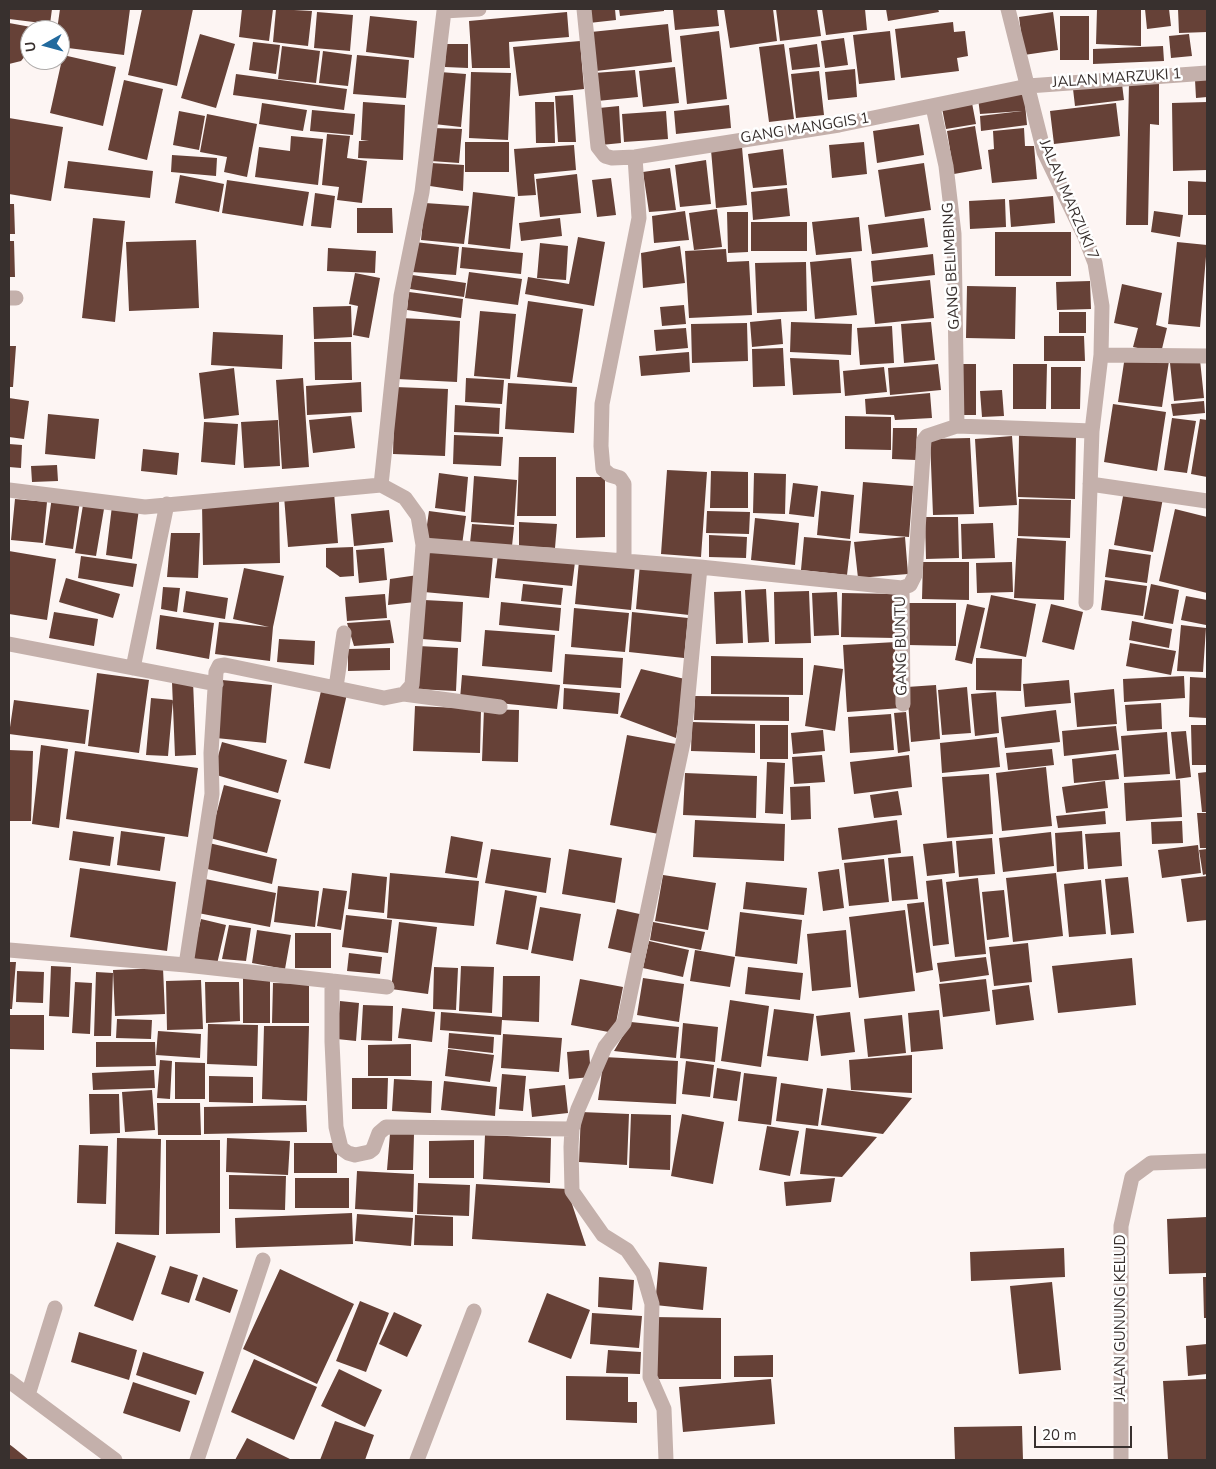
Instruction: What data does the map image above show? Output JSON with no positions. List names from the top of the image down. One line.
{"streets":{"street":["JALAN MARZUKI 1","GANG MANGGIS 1","JALAN MARZUKI 7","GANG BELIMBING","GANG BUNTU","JALAN GUNUNG KELUD"]},"crossings":[["JALAN MARZUKI 1","GANG MANGGIS 1"],["JALAN MARZUKI 1","JALAN MARZUKI 7"],["GANG MANGGIS 1","JALAN MARZUKI 7"],["GANG MANGGIS 1","GANG BELIMBING"]],"scale_bar":"20 m","north":"left"}
